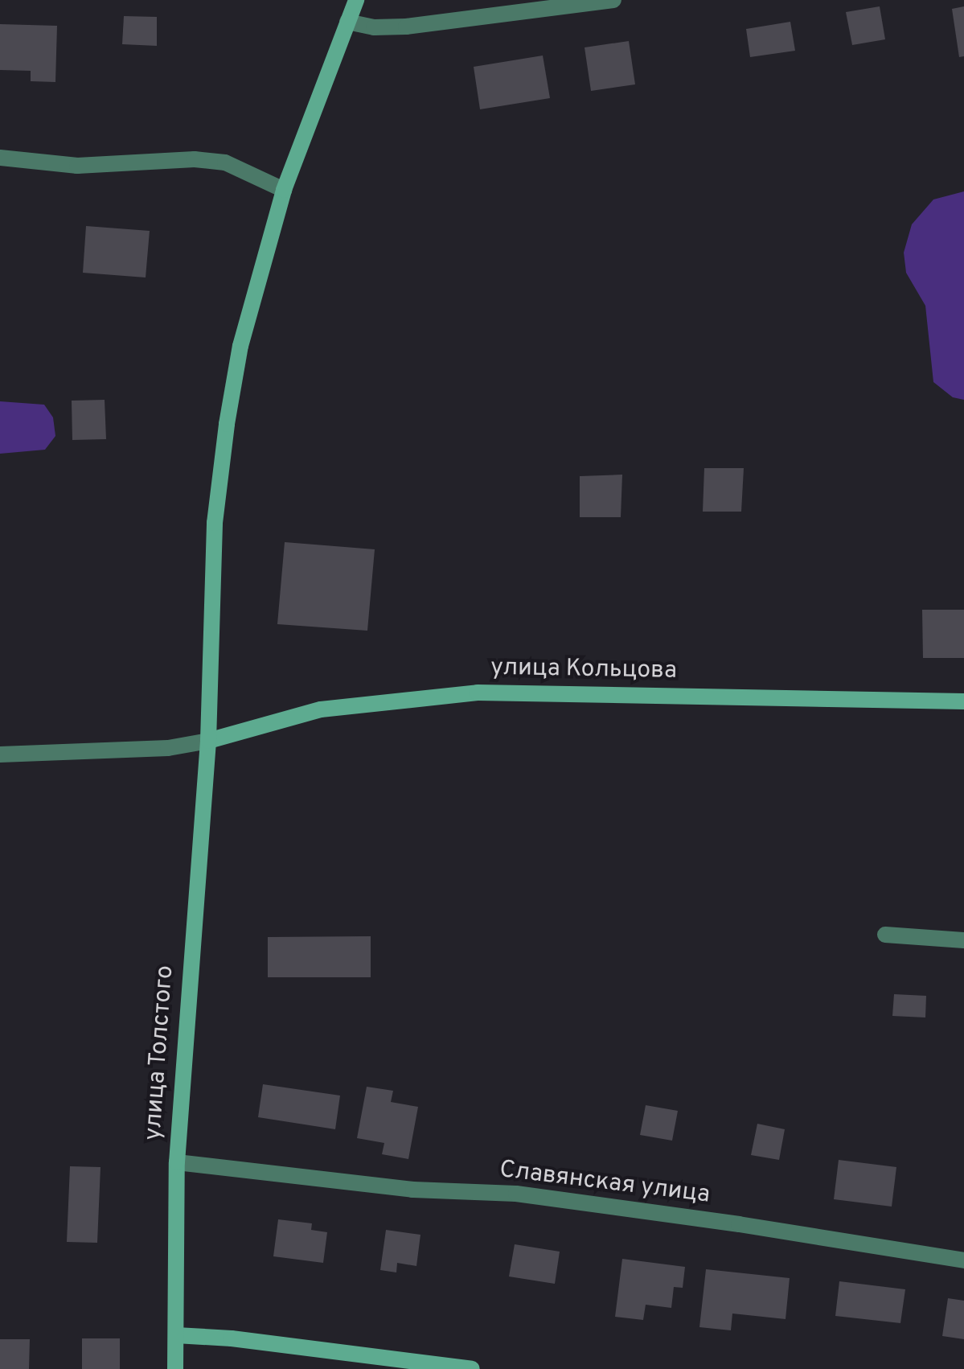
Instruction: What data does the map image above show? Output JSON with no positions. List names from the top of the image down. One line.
{"streets":{"main road":["улица Кольцова","улица Толстого"],"street":["Славянская улица"]},"crossings":[["улица Кольцова","улица Толстого"],["улица Толстого","Славянская улица"]]}
